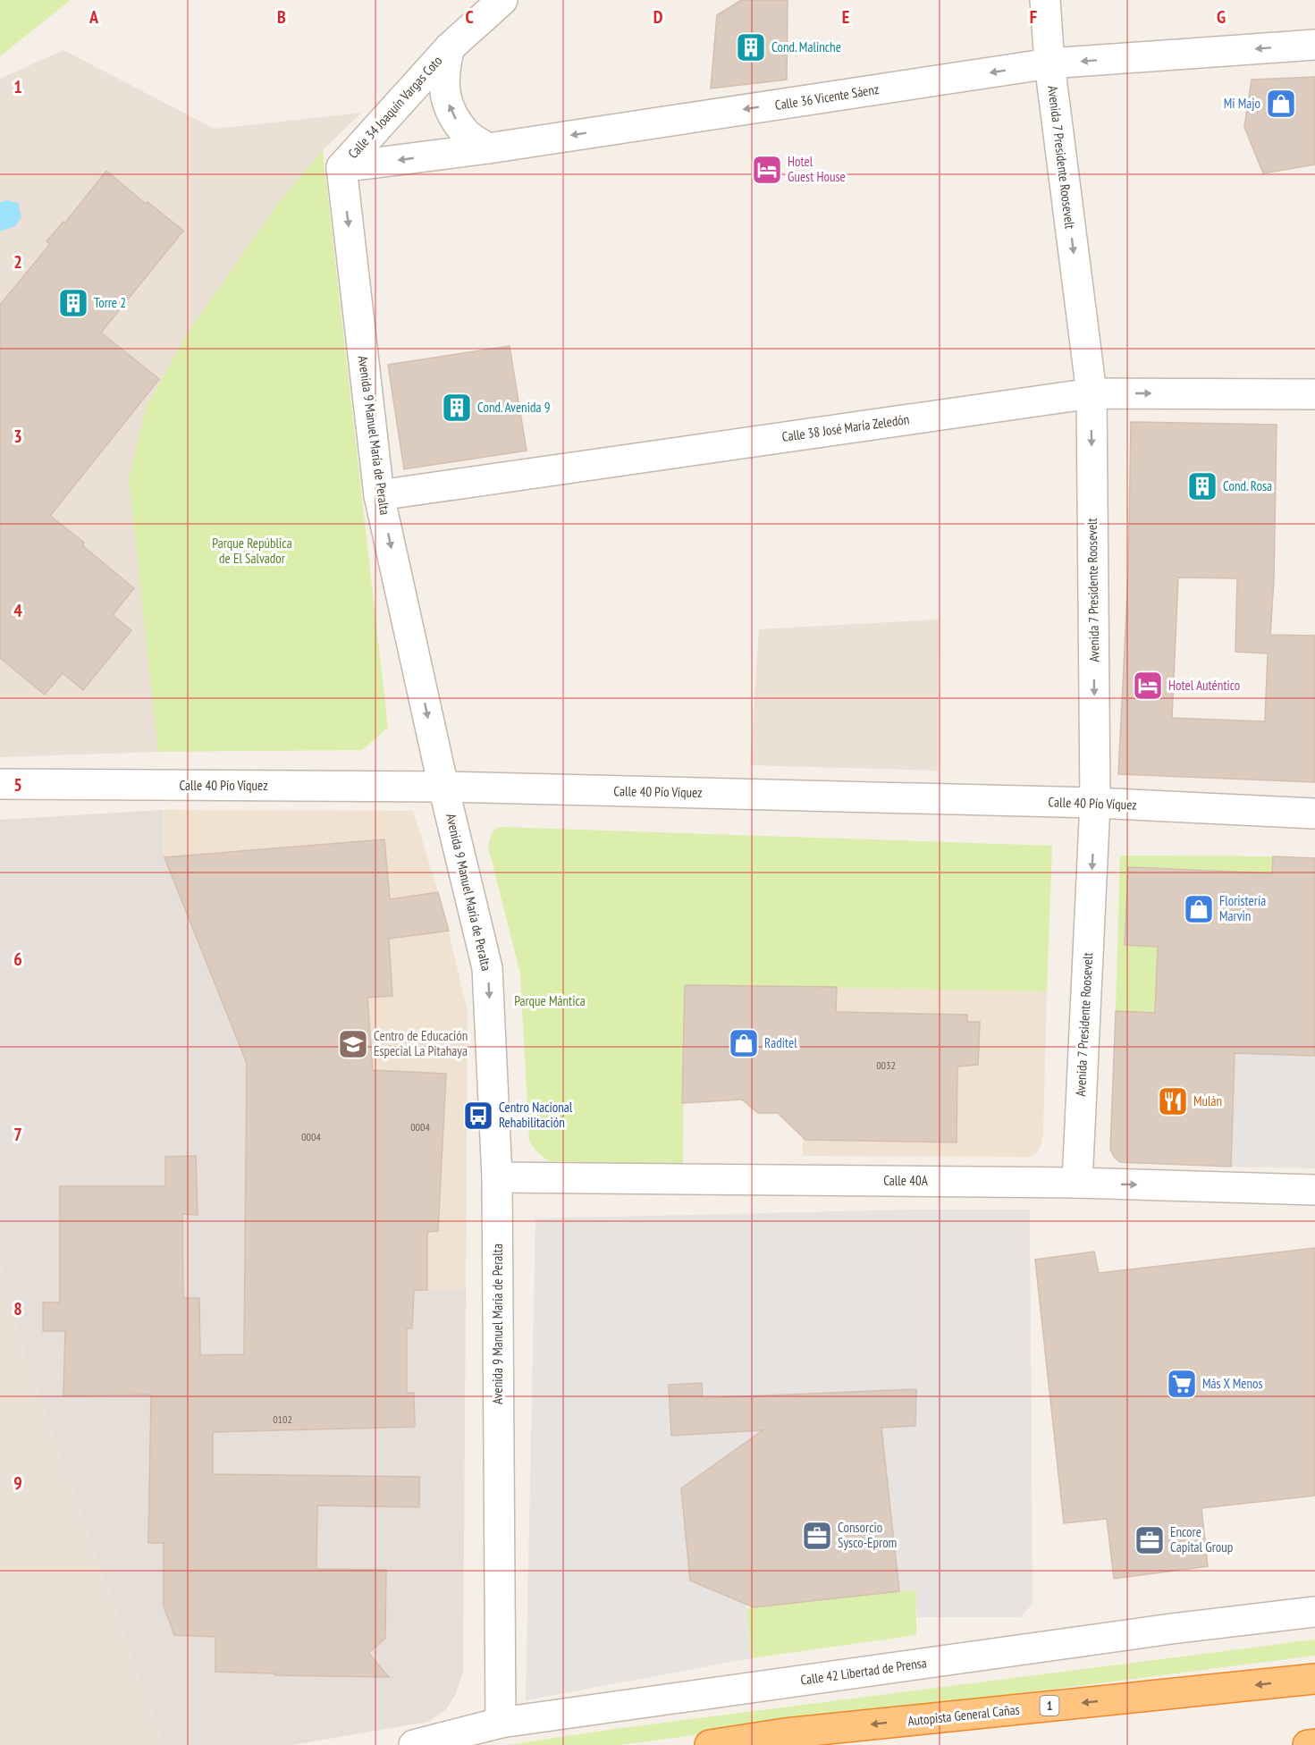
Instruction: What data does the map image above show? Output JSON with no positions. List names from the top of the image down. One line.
{"streets":{"highway":["1","Autopista General Cañas"],"street":["Calle 36 Vicente Sáenz","Calle 34 Joaquín Vargas Coto","Avenida 7 Presidente Roosevelt","Calle 38 José María Zeledón","Avenida 9 Manuel María de Peralta","Calle 40 Pío Víquez","Calle 40A","Calle 42 Libertad de Prensa"]},"crossings":[["Calle 36 Vicente Sáenz","Calle 34 Joaquín Vargas Coto"],["Calle 36 Vicente Sáenz","Avenida 7 Presidente Roosevelt"],["Calle 36 Vicente Sáenz","Avenida 9 Manuel María de Peralta"],["Calle 34 Joaquín Vargas Coto","Avenida 9 Manuel María de Peralta"],["Avenida 7 Presidente Roosevelt","Calle 38 José María Zeledón"],["Avenida 7 Presidente Roosevelt","Calle 40 Pío Víquez"],["Avenida 7 Presidente Roosevelt","Calle 40A"],["Calle 38 José María Zeledón","Avenida 9 Manuel María de Peralta"],["Avenida 9 Manuel María de Peralta","Calle 40 Pío Víquez"],["Avenida 9 Manuel María de Peralta","Calle 40A"],["Avenida 9 Manuel María de Peralta","Calle 42 Libertad de Prensa"]],"one_way":["Calle 36 Vicente Sáenz","Avenida 7 Presidente Roosevelt","Avenida 9 Manuel María de Peralta","Autopista General Cañas"],"parks":["Parque República de El Salvador","Parque Mántica"],"places":{"building":["Cond. Malinche","Torre 2","Cond. Avenida 9","Cond. Rosa"],"shop":["Mi Majo","Floristería Marvin","Raditel"],"hotel":["Hotel Guest House","Hotel Auténtico"],"school or university":["Centro de Educación Especial La Pitahaya"],"restaurant":["Mulán"],"bus stop":["Centro Nacional Rehabilitación"],"supermarket":["Más X Menos"],"office":["Consorcio Sysco-Eprom","Encore Capital Group"]},"house_numbers":["0032","0004","0004","0102"],"grid":{"columns":["A","B","C","D","E","F","G"],"rows":["1","2","3","4","5","6","7","8","9"]}}
